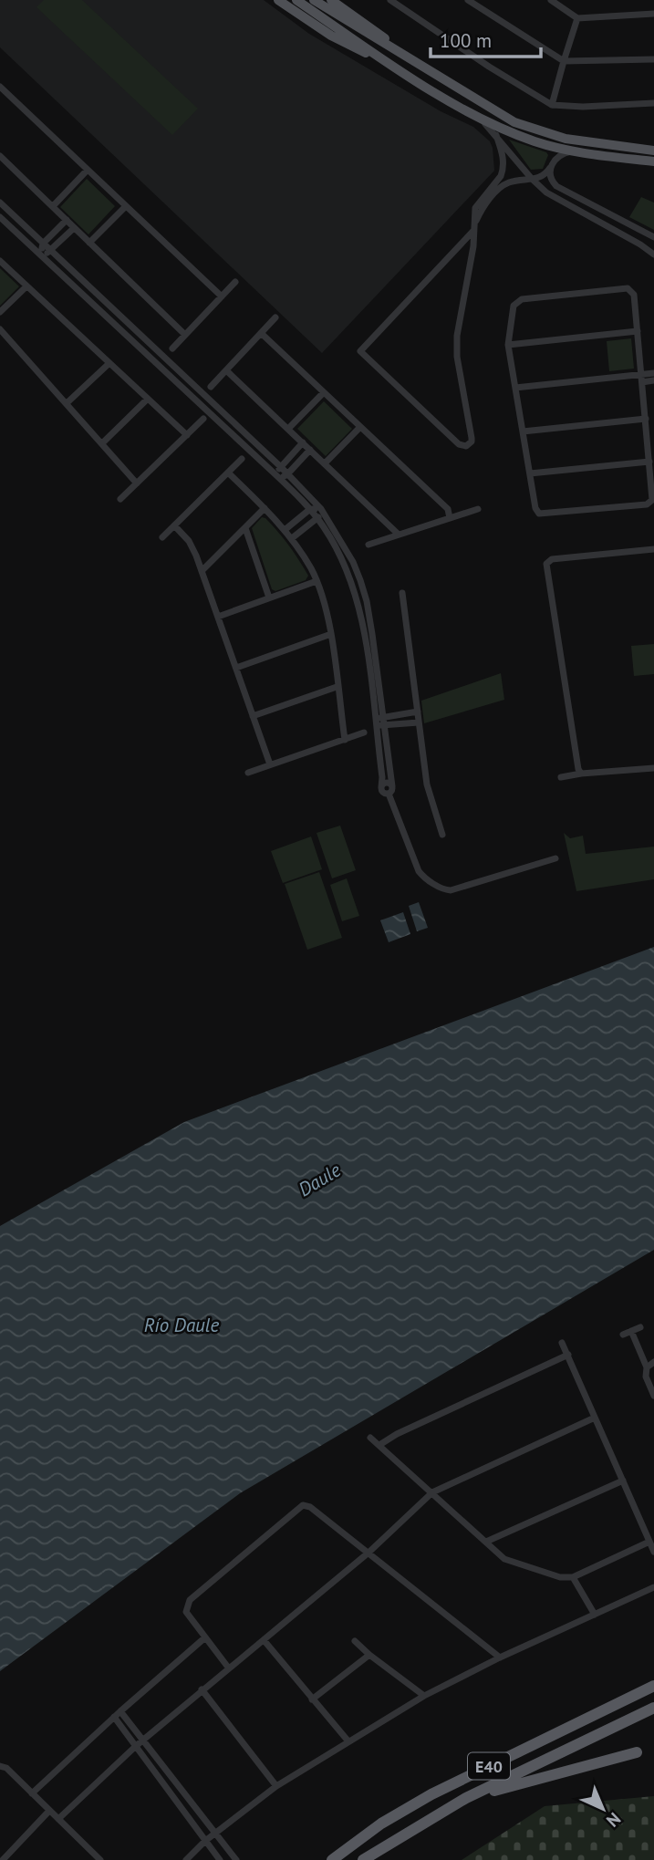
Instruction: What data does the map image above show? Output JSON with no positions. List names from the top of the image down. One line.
{"streets":{"highway":["E40"]},"water":["Daule","Río Daule"],"scale_bar":"100 m","north":"bottom right"}
